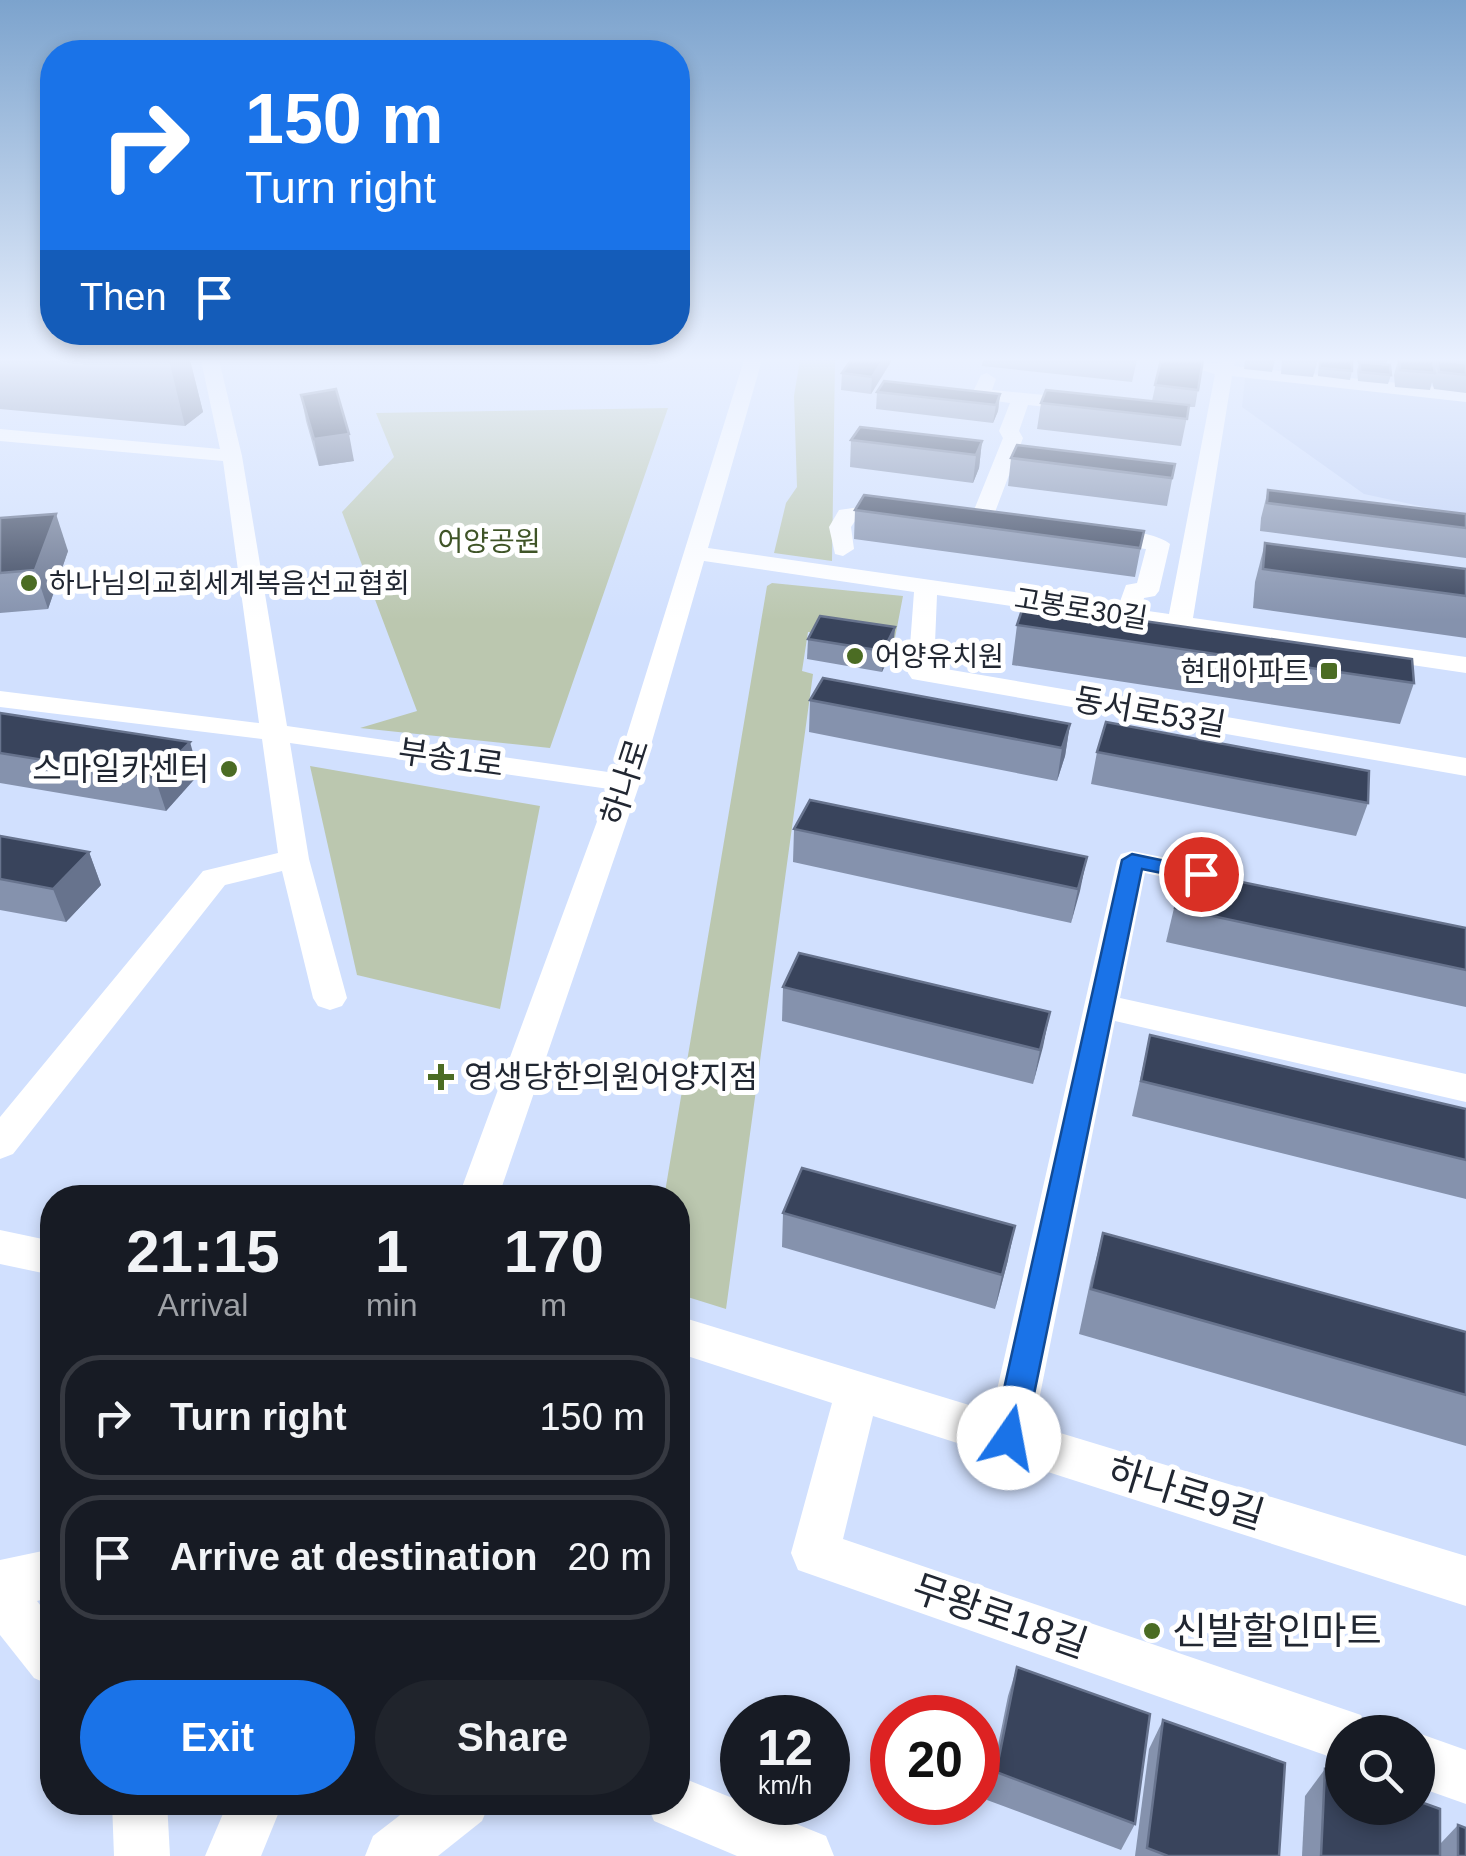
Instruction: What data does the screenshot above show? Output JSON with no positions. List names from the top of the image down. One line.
{"streets":{"street":["고봉로30길","동서로53길","부송1로","하나로","하나로9길","무왕로18길"]},"crossings":[["고봉로30길","동서로53길"],["고봉로30길","하나로"],["부송1로","하나로"],["하나로9길","무왕로18길"]],"parks":["어양공원"],"places":{"other":["하나님의교회세계복음선교협회","어양유치원","스마일카센터","신발할인마트"],"transit":["현대아파트"],"health":["영생당한의원어양지점"]},"page":{"turn":["150 m","Turn right"],"then":"Then","eta":["21:15","Arrival","1","min","170","m"],"list":[{"name":"Turn right","value":"150 m"},{"name":"Arrive at destination","value":"20 m"}],"buttons":["Exit","Share"],"speed":"12 km/h","limit":"20"}}
